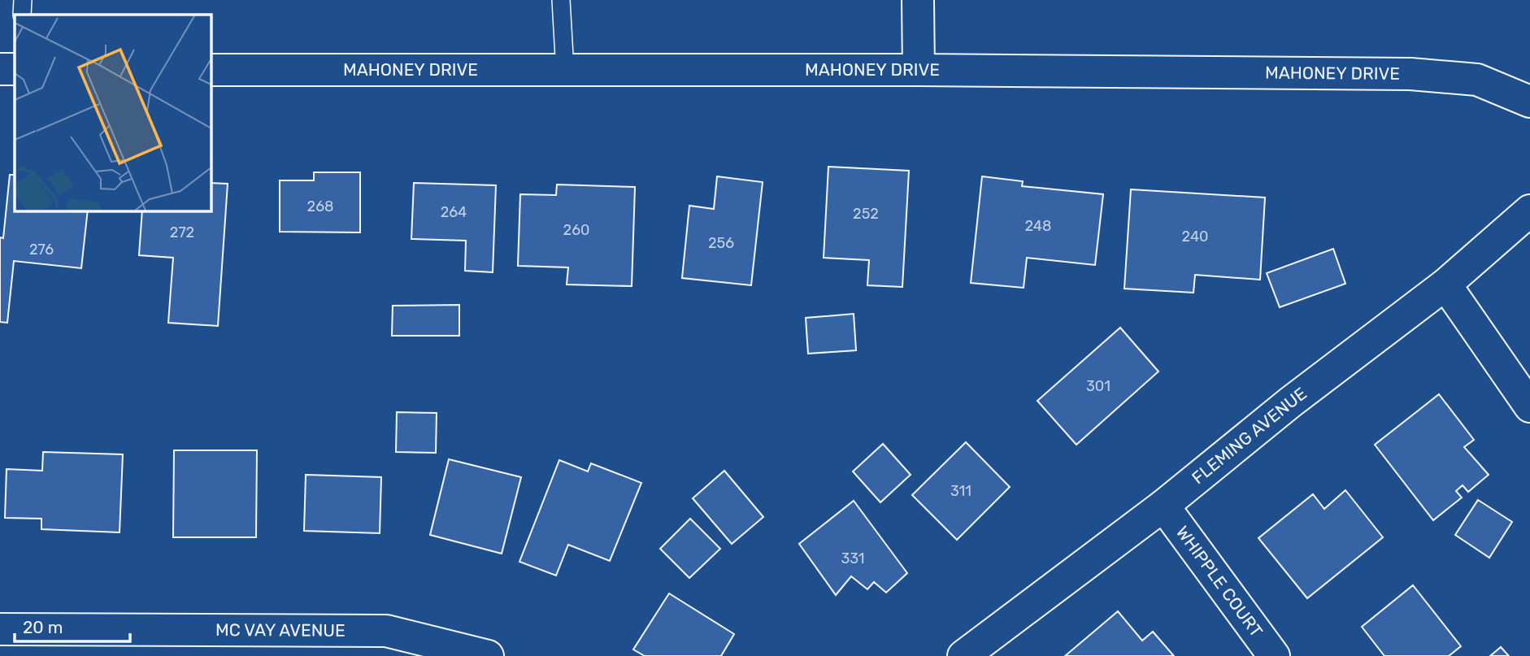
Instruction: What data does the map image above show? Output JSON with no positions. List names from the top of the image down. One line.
{"streets":{"street":["MAHONEY DRIVE","FLEMING AVENUE","WHIPPLE COURT","MC VAY AVENUE"]},"crossings":[["FLEMING AVENUE","WHIPPLE COURT"]],"house_numbers":["268","264","252","248","260","272","240","256","276","301","311","331"],"scale_bar":"20 m"}
